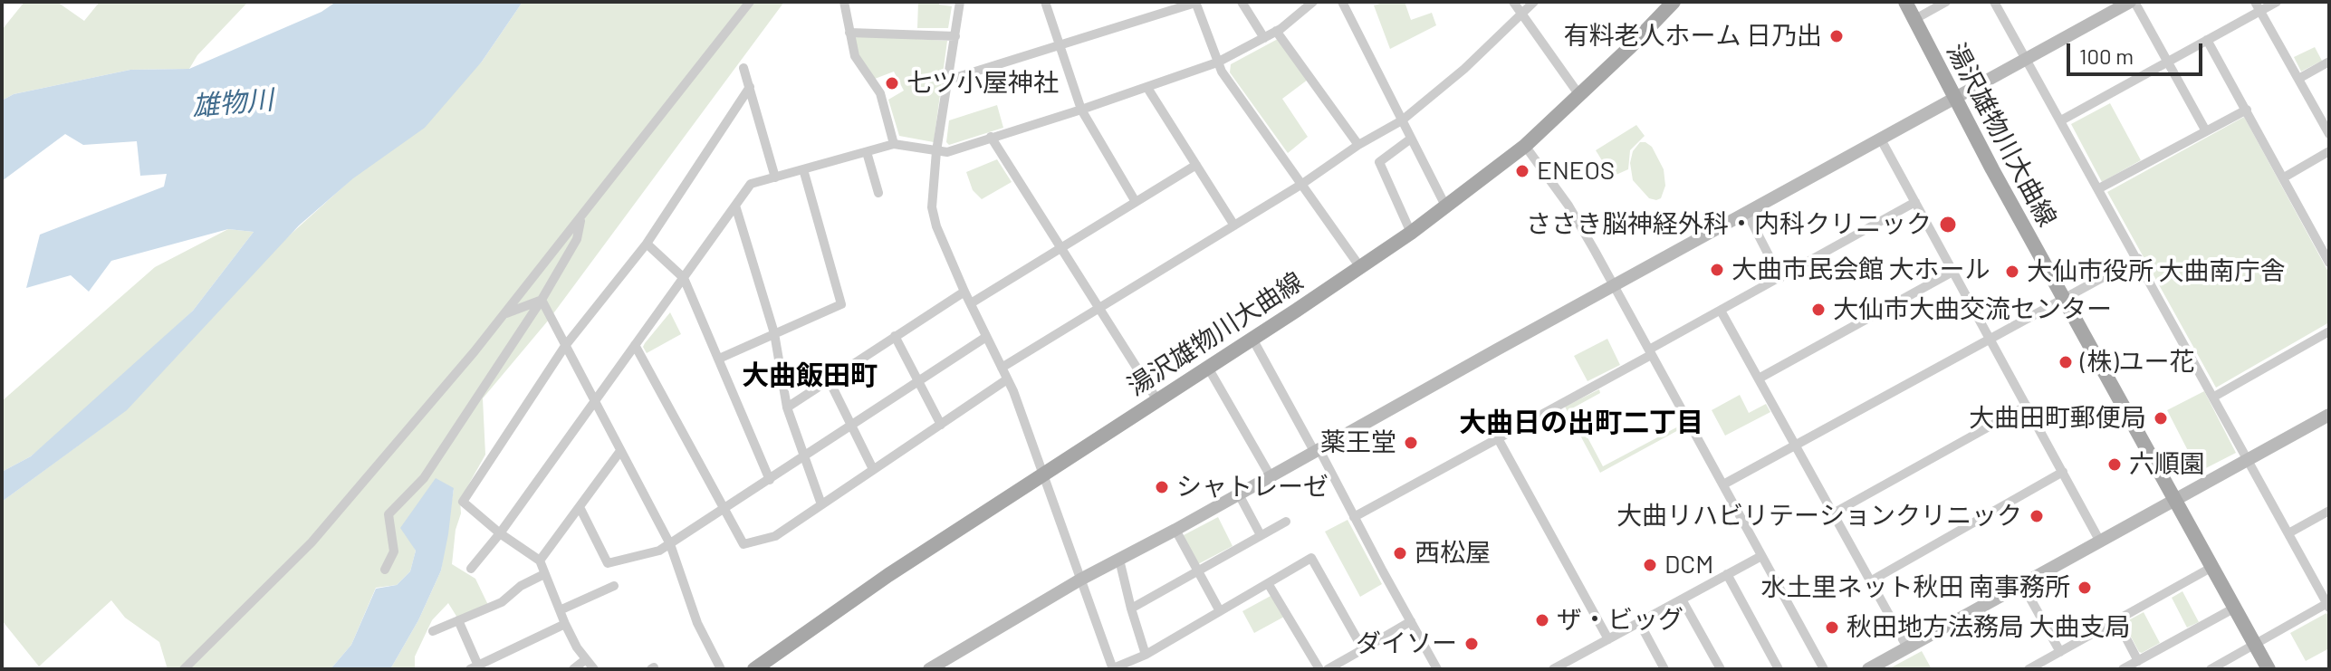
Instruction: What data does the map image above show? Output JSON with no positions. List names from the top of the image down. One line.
{"streets":{"main road":["湯沢雄物川大曲線"]},"districts":["大曲飯田町","大曲日の出町二丁目"],"water":["雄物川"],"places":["有料老人ホーム 日乃出","七ツ小屋神社","ENEOS","ささき脳神経外科・内科クリニック","大曲市民会館 大ホール","大仙市役所 大曲南庁舎","大仙市大曲交流センター","(株)ユー花","大曲田町郵便局","薬王堂","六順園","シャトレーゼ","大曲リハビリテーションクリニック","西松屋","DCM","水土里ネット秋田 南事務所","ザ・ビッグ","秋田地方法務局 大曲支局","ダイソー"],"scale_bar":"100 m"}
